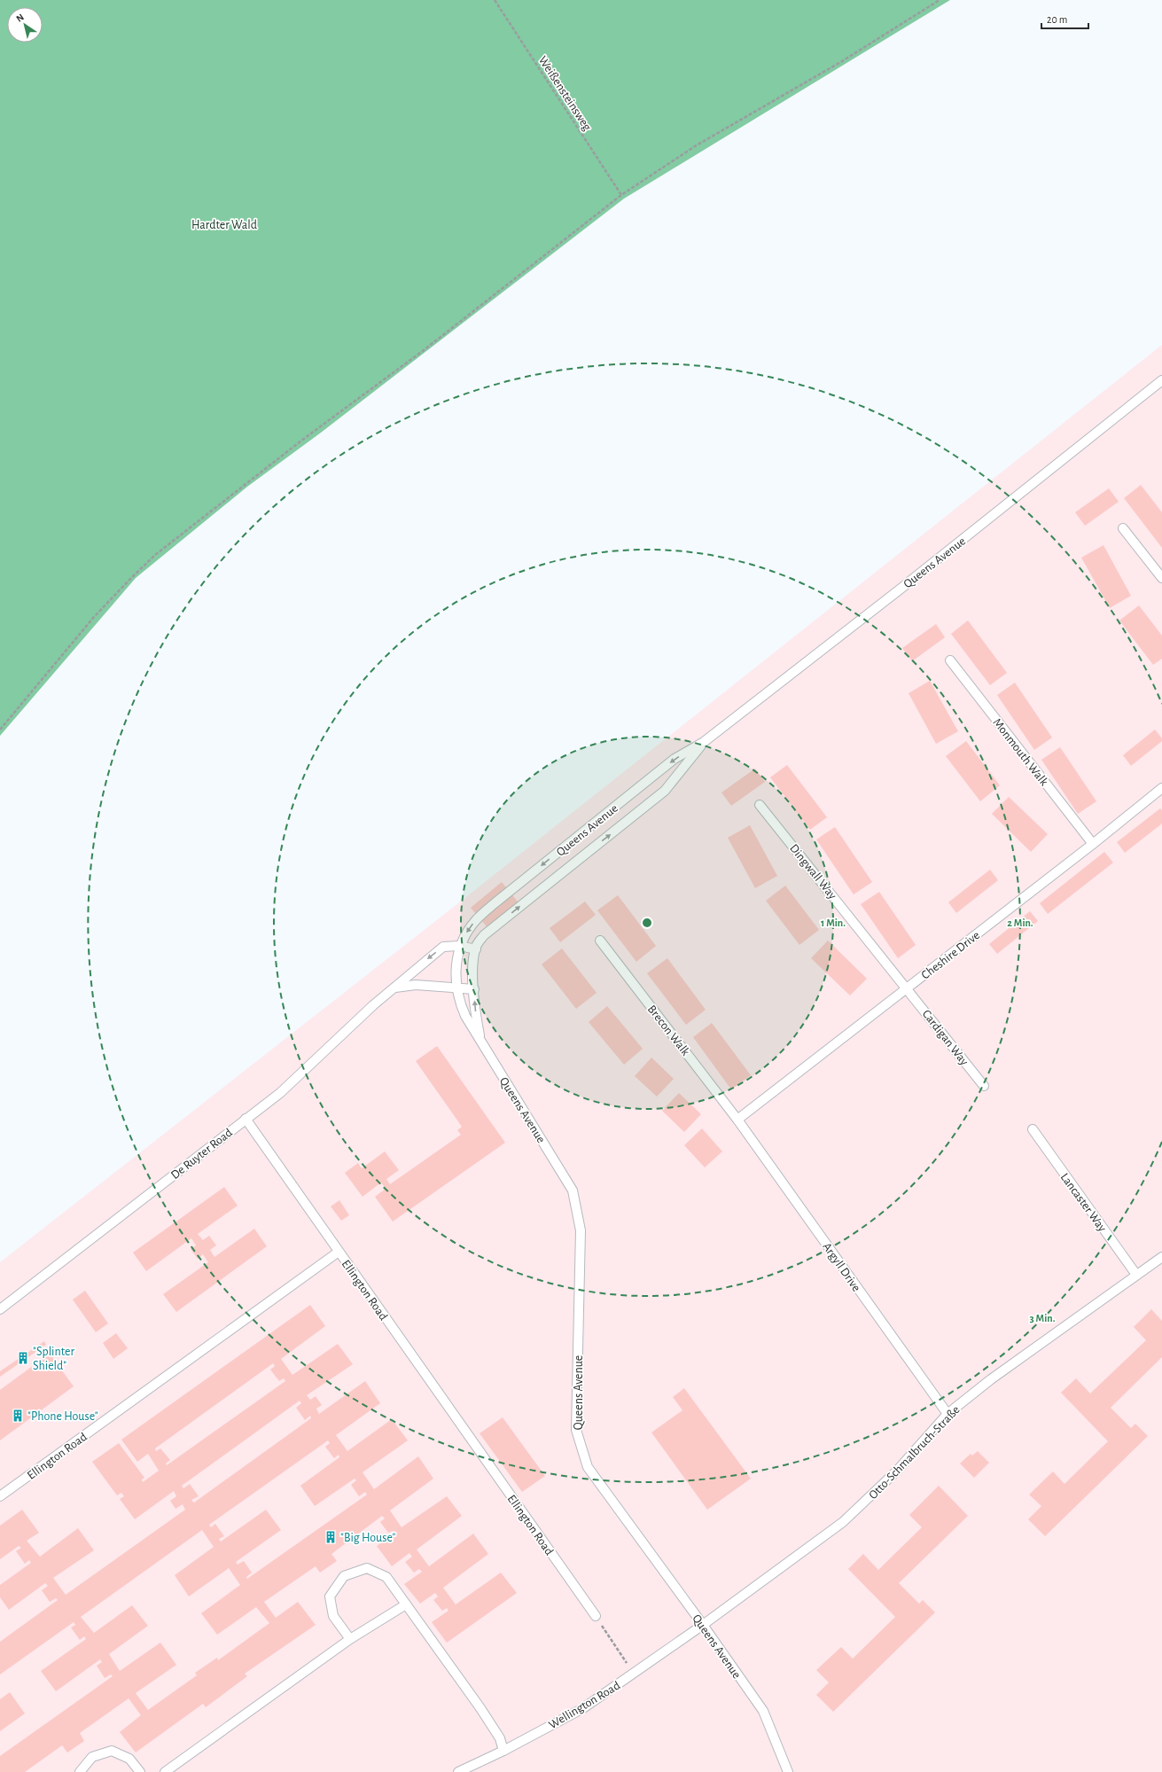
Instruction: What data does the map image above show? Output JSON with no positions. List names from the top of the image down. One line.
{"streets":{"lane":["Queens Avenue","Monmouth Walk","Dingwall Way","Cheshire Drive","Brecon Walk","Cardigan Way","De Ruyter Road","Lancaster Way","Argyll Drive","Ellington Road","Otto-Schmalbruch-Straße","Wellington Road"],"path":["Weißensteinsweg"]},"crossings":[["Queens Avenue","De Ruyter Road"],["Queens Avenue","Otto-Schmalbruch-Straße"],["Queens Avenue","Wellington Road"],["Monmouth Walk","Cheshire Drive"],["Dingwall Way","Cheshire Drive"],["Dingwall Way","Cardigan Way"],["Cheshire Drive","Brecon Walk"],["Cheshire Drive","Cardigan Way"],["Cheshire Drive","Argyll Drive"],["Brecon Walk","Argyll Drive"],["Lancaster Way","Otto-Schmalbruch-Straße"],["Argyll Drive","Otto-Schmalbruch-Straße"],["Otto-Schmalbruch-Straße","Wellington Road"]],"parks":["Hardter Wald"],"places":{"building":["\"Splinter Shield\"","\"Phone House\"","\"Big House\""]},"scale_bar":"20 m","north":"top left","rings":["1 Min.","2 Min.","3 Min."]}
